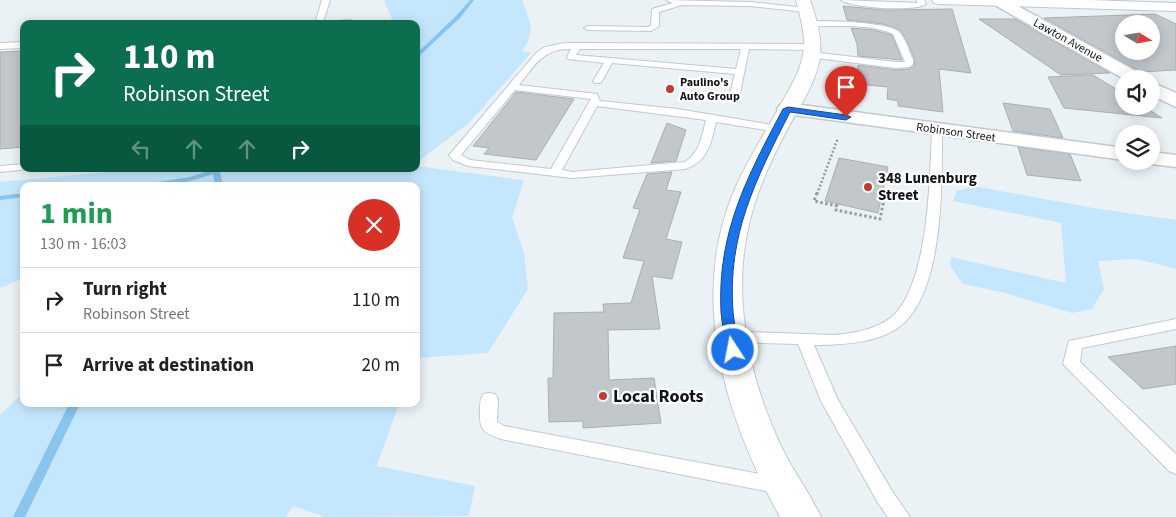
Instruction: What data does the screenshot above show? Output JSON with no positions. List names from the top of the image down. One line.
{"streets":{"street":["Lawton Avenue","Robinson Street"]},"places":["Paulino's Auto Group","348 Lunenburg Street","Local Roots"],"north":"right","page":{"turn":["110 m","Robinson Street"],"heading":["1 min","130 m · 16:03"],"list":[{"name":"Turn right","note":"Robinson Street","value":"110 m"},{"name":"Arrive at destination","value":"20 m"}]}}
